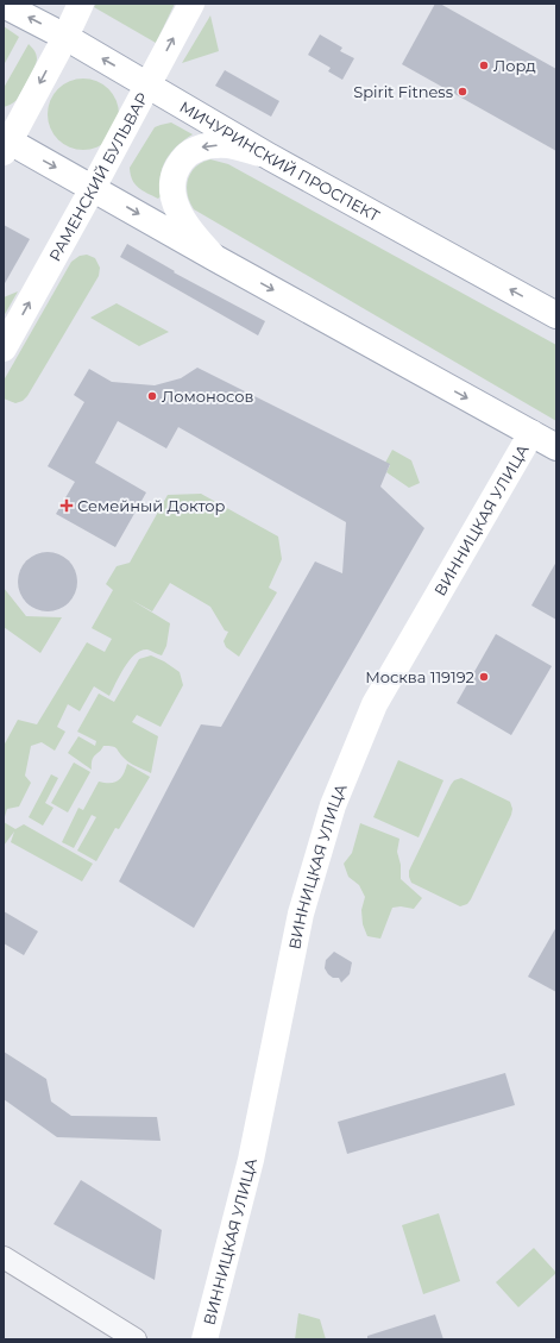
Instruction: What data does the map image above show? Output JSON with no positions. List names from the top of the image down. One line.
{"streets":{"street":["МИЧУРИНСКИЙ ПРОСПЕКТ","РАМЕНСКИЙ БУЛЬВАР","ВИННИЦКАЯ УЛИЦА"]},"crossings":[["МИЧУРИНСКИЙ ПРОСПЕКТ","РАМЕНСКИЙ БУЛЬВАР"]],"one_way":["РАМЕНСКИЙ БУЛЬВАР"],"places":{"other":["Лорд","Spirit Fitness","Ломоносов","Москва 119192"],"health":["Семейный Доктор"]}}
